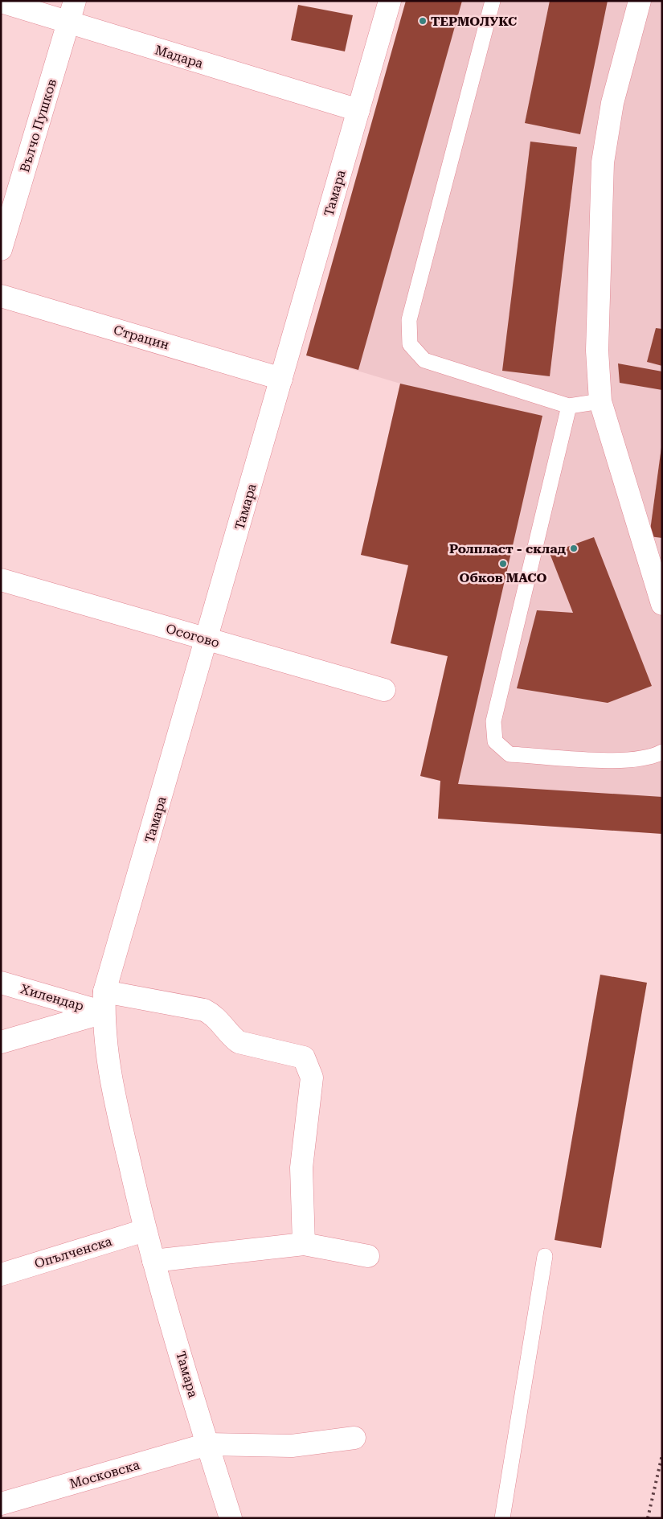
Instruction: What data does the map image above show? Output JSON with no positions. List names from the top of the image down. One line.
{"streets":{"street":["Мадара","Вълчо Пушков","Тамара","Страцин","Осогово","Хилендар","Опълченска","Московска"]},"crossings":[["Мадара","Вълчо Пушков"],["Мадара","Тамара"],["Тамара","Страцин"],["Тамара","Осогово"],["Тамара","Хилендар"],["Тамара","Опълченска"],["Тамара","Московска"]],"places":["ТЕРМОЛУКС","Ролпласт - склад","Обков MACO"]}
